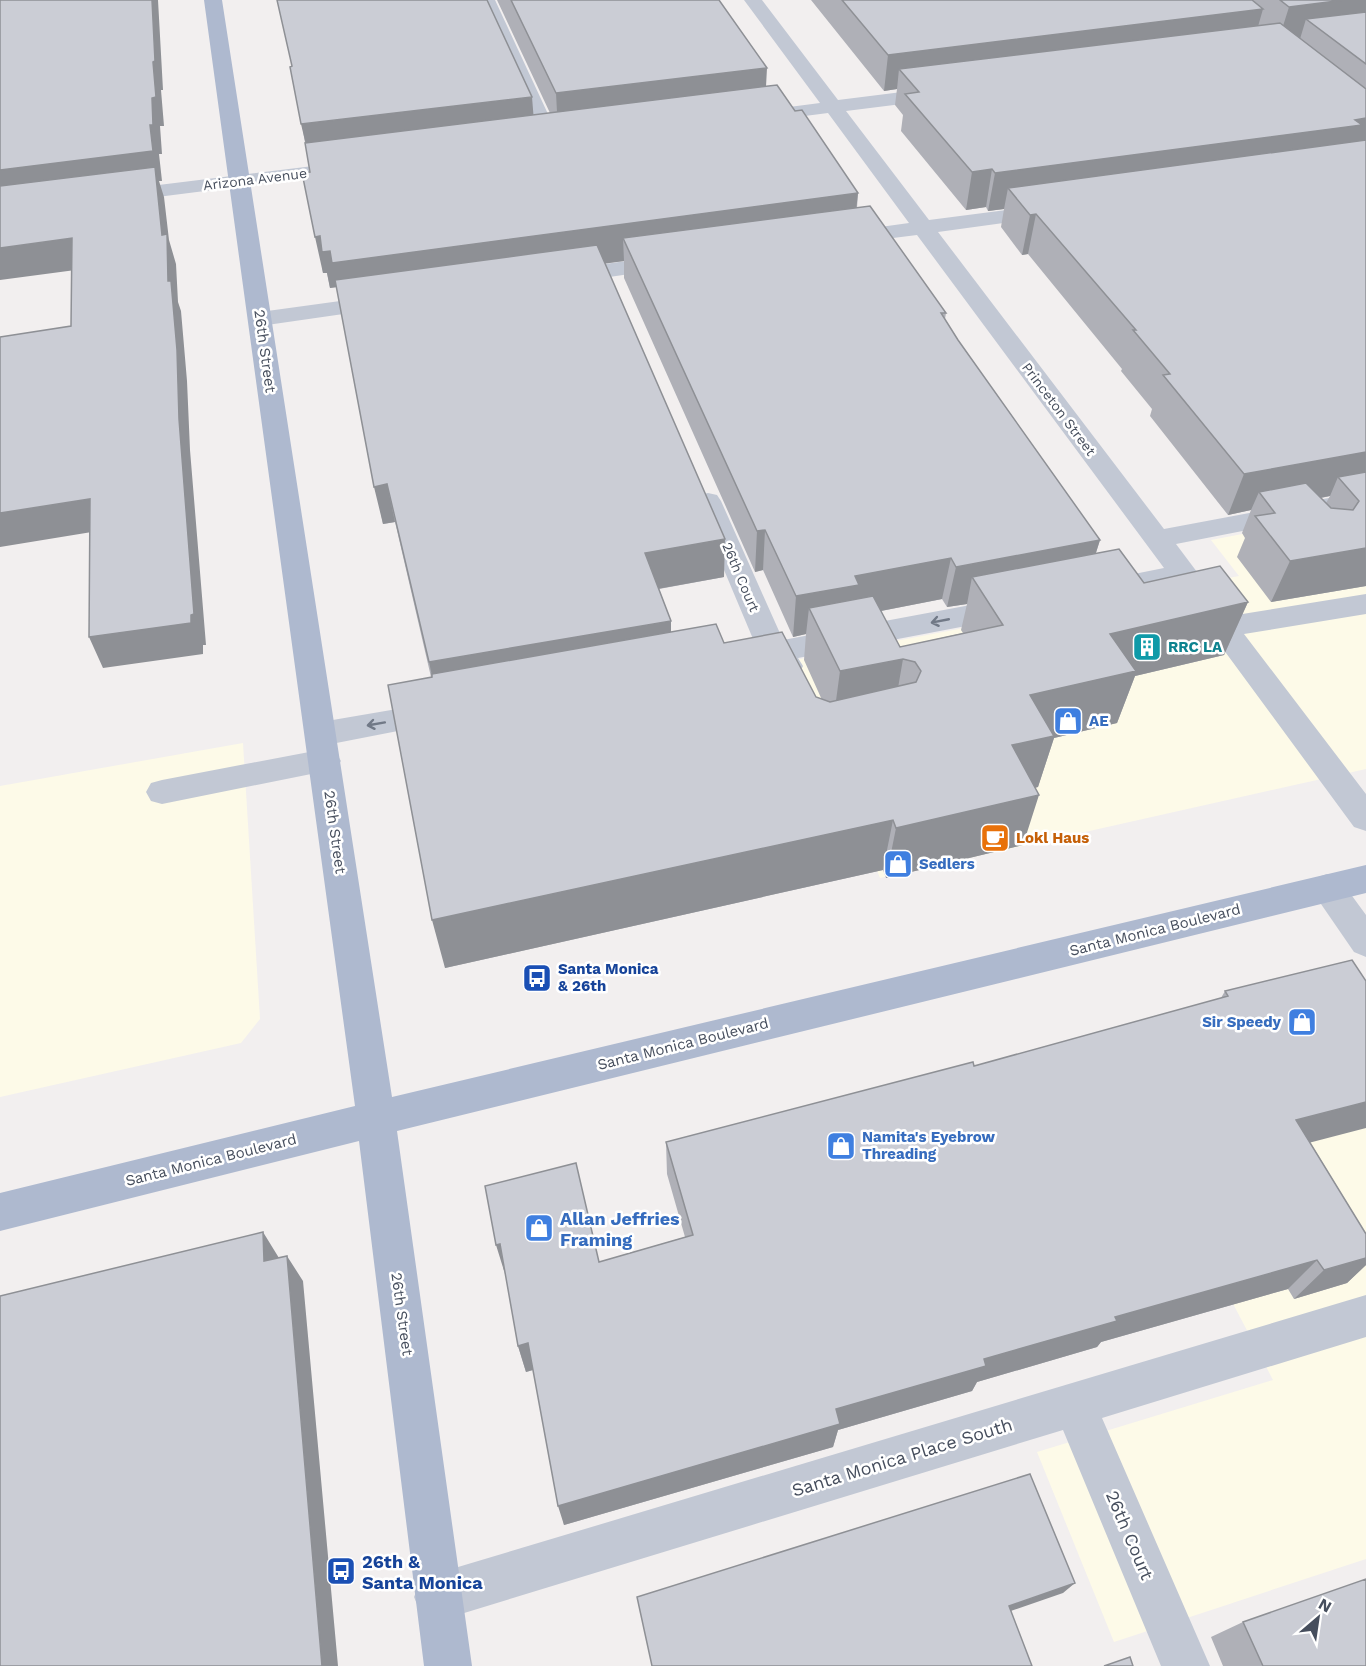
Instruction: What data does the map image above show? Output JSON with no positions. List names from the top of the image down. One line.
{"streets":{"main road":["26th Street","Santa Monica Boulevard"],"street":["Arizona Avenue","Princeton Street","26th Court","Santa Monica Place South"]},"crossings":[["Arizona Avenue","26th Street"],["26th Street","Santa Monica Boulevard"],["26th Street","Santa Monica Place South"],["26th Court","Santa Monica Place South"]],"places":{"building":["RRC LA"],"shop":["AE","Sedlers","Sir Speedy","Namita's Eyebrow Threading","Allan Jeffries Framing"],"cafe":["Lokl Haus"],"bus stop":["Santa Monica & 26th","26th & Santa Monica"]},"north":"top right"}
